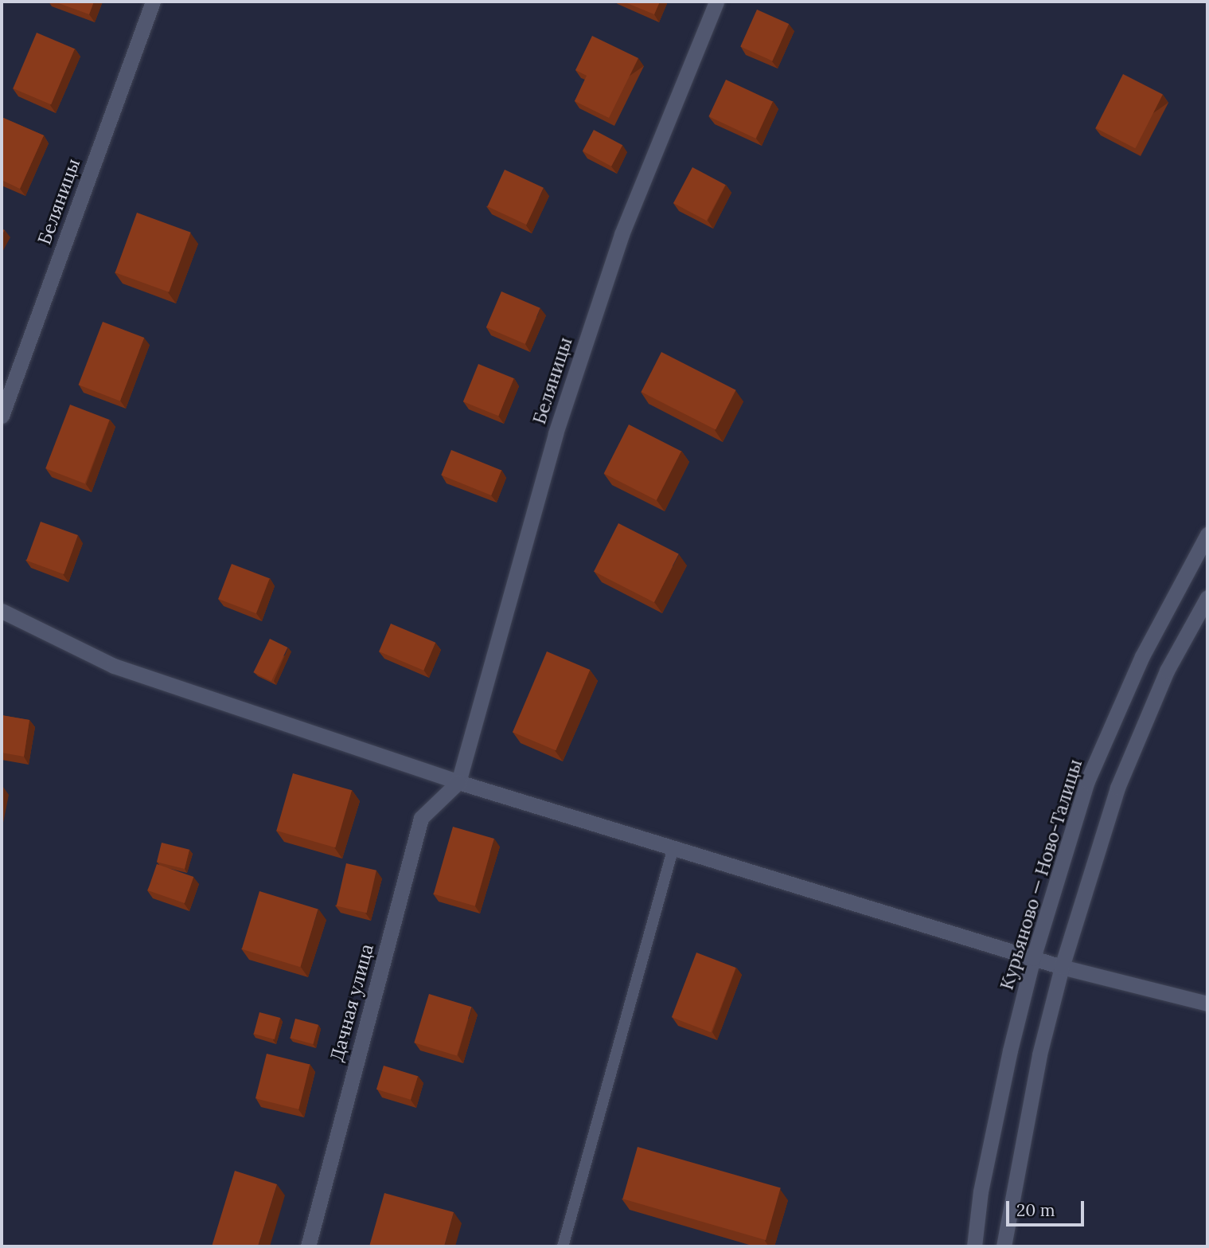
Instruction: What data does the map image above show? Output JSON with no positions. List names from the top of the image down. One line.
{"streets":{"street":["Беляницы","Курьяново — Ново-Талицы","Дачная улица"]},"crossings":[["Беляницы","Дачная улица"]],"scale_bar":"20 m"}
